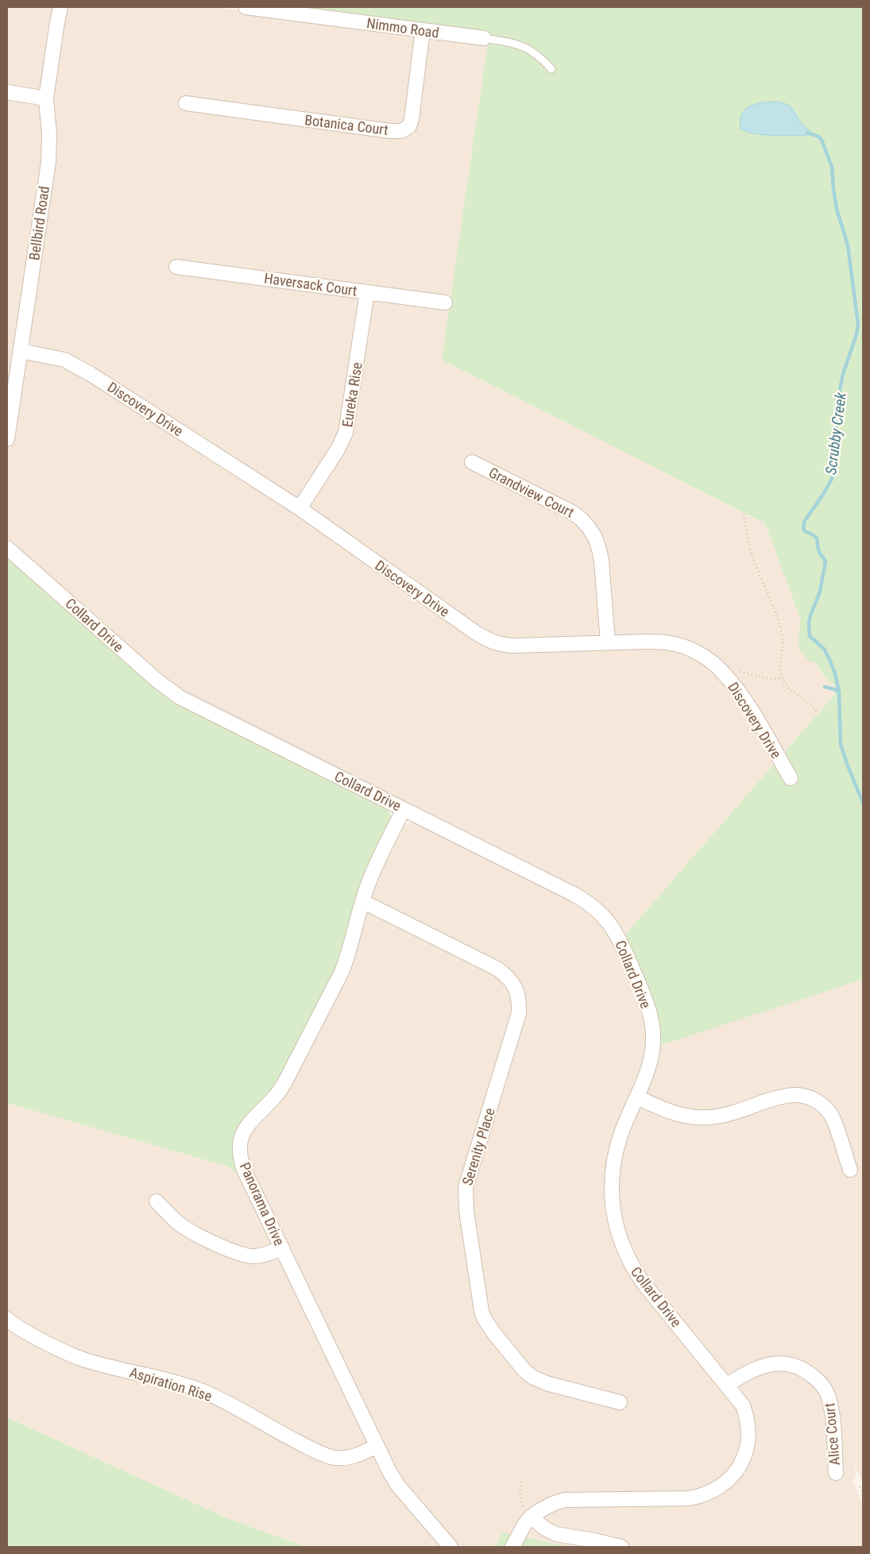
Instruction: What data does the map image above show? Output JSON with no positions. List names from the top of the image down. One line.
{"streets":{"street":["Nimmo Road","Botanica Court","Bellbird Road","Haversack Court","Eureka Rise","Discovery Drive","Grandview Court","Collard Drive","Serenity Place","Panorama Drive","Aspiration Rise","Alice Court"]},"crossings":[["Nimmo Road","Botanica Court"],["Bellbird Road","Discovery Drive"],["Haversack Court","Eureka Rise"],["Eureka Rise","Discovery Drive"],["Discovery Drive","Grandview Court"],["Collard Drive","Panorama Drive"],["Collard Drive","Alice Court"],["Serenity Place","Panorama Drive"],["Panorama Drive","Aspiration Rise"]],"water":["Scrubby Creek"]}
